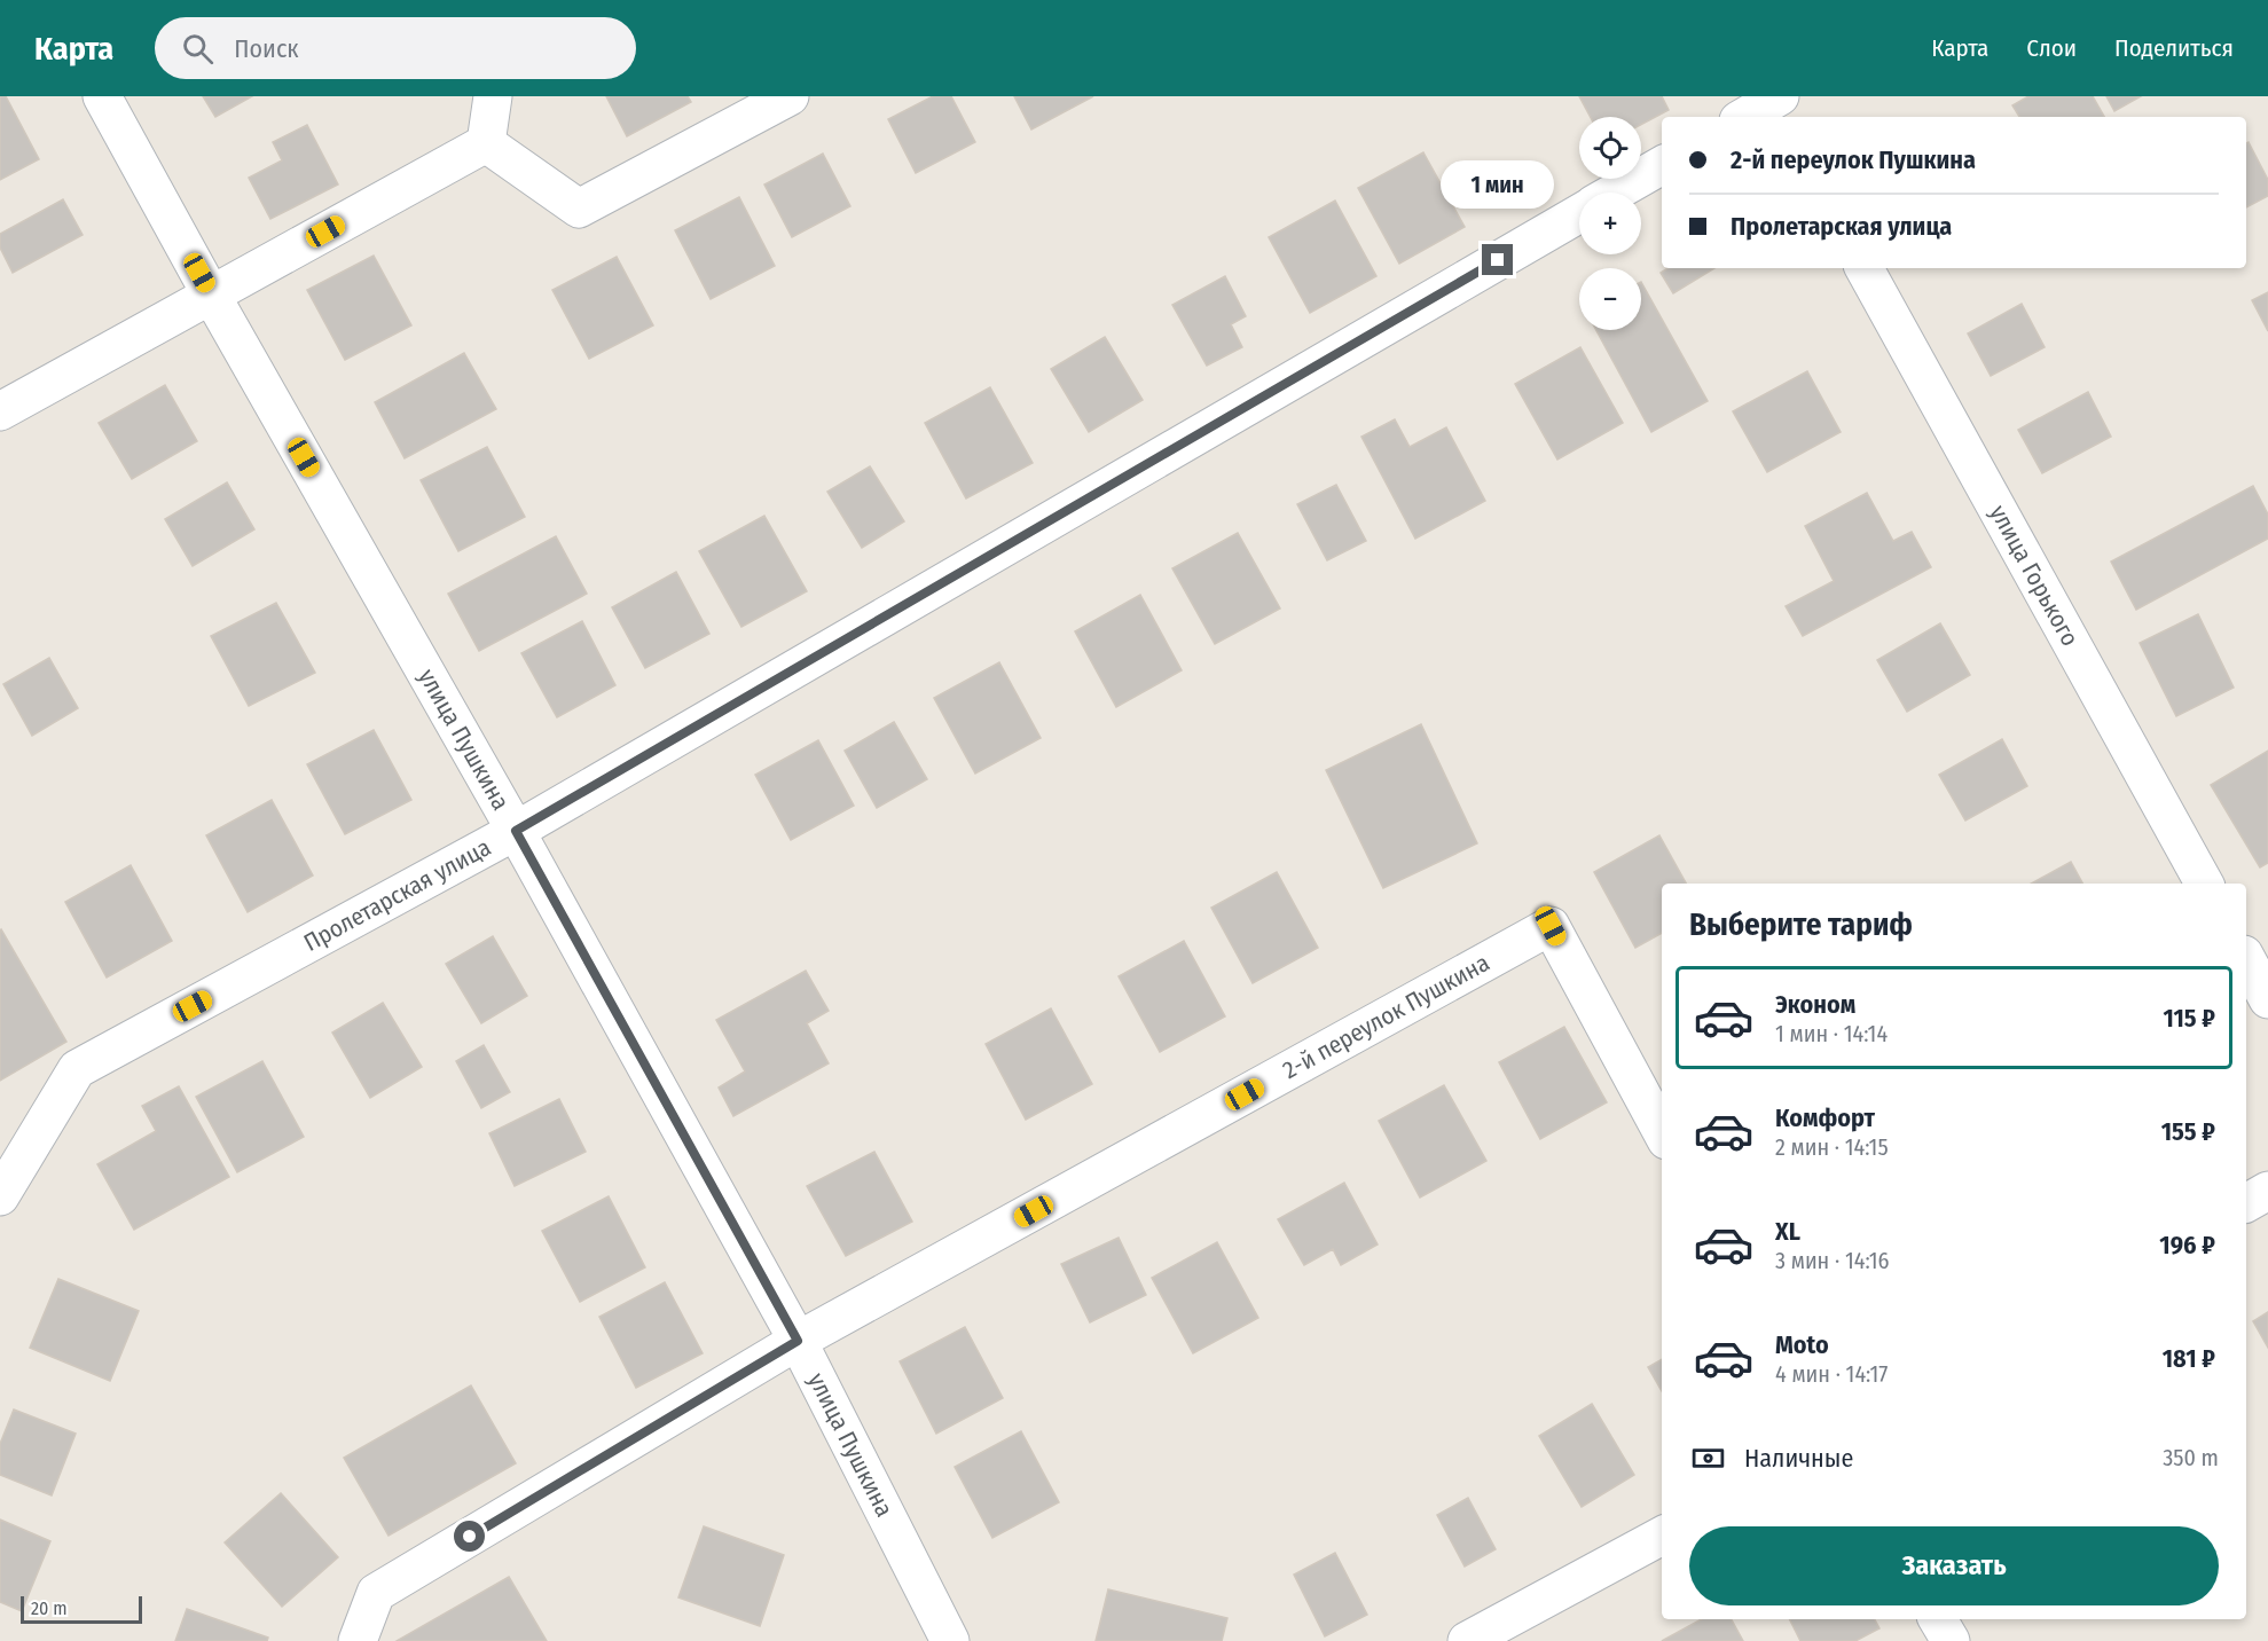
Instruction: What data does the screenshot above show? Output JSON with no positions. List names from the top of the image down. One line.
{"streets":{"street":["улица Горького","улица Пушкина","Пролетарская улица","2-й переулок Пушкина"]},"crossings":[["улица Пушкина","Пролетарская улица"],["улица Пушкина","2-й переулок Пушкина"]],"scale_bar":"20 m","page":{"header":"Карта","search":"Поиск","nav":["Карта","Слои","Поделиться"],"map_buttons":["+","−"],"banner":["2-й переулок Пушкина","Пролетарская улица"],"bubble":"1 мин","heading":"Выберите тариф","list":[{"name":"Эконом","note":"1 мин · 14:14","value":"115 ₽"},{"name":"Комфорт","note":"2 мин · 14:15","value":"155 ₽"},{"name":"XL","note":"3 мин · 14:16","value":"196 ₽"},{"name":"Moto","note":"4 мин · 14:17","value":"181 ₽"}],"pay":["Наличные","350 m"],"buttons":"Заказать","scale":"20 m"}}
